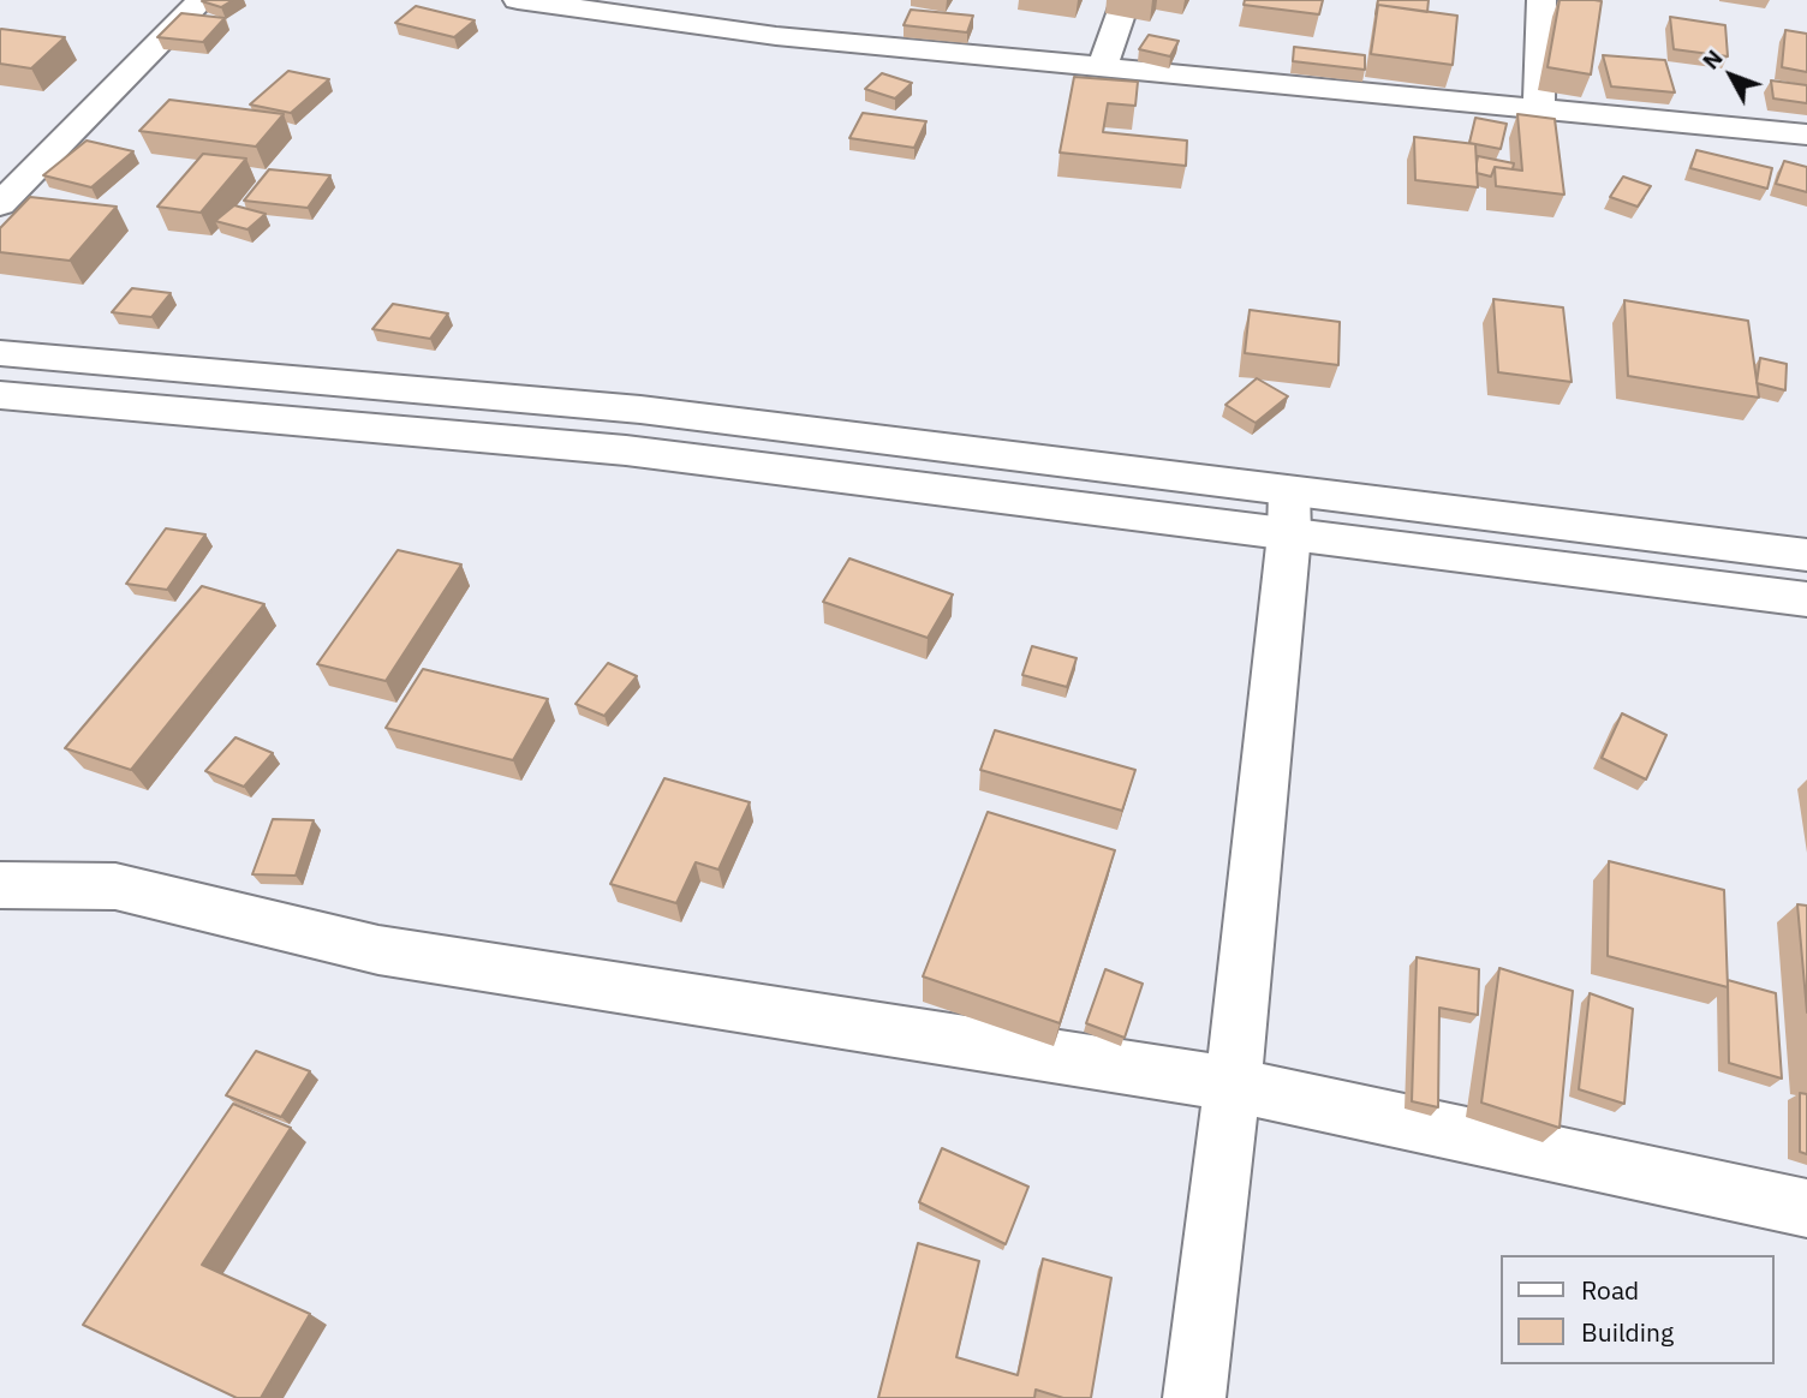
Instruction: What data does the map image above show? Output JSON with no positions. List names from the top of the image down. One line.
{"legend":["Road","Building"],"north":"top left"}
